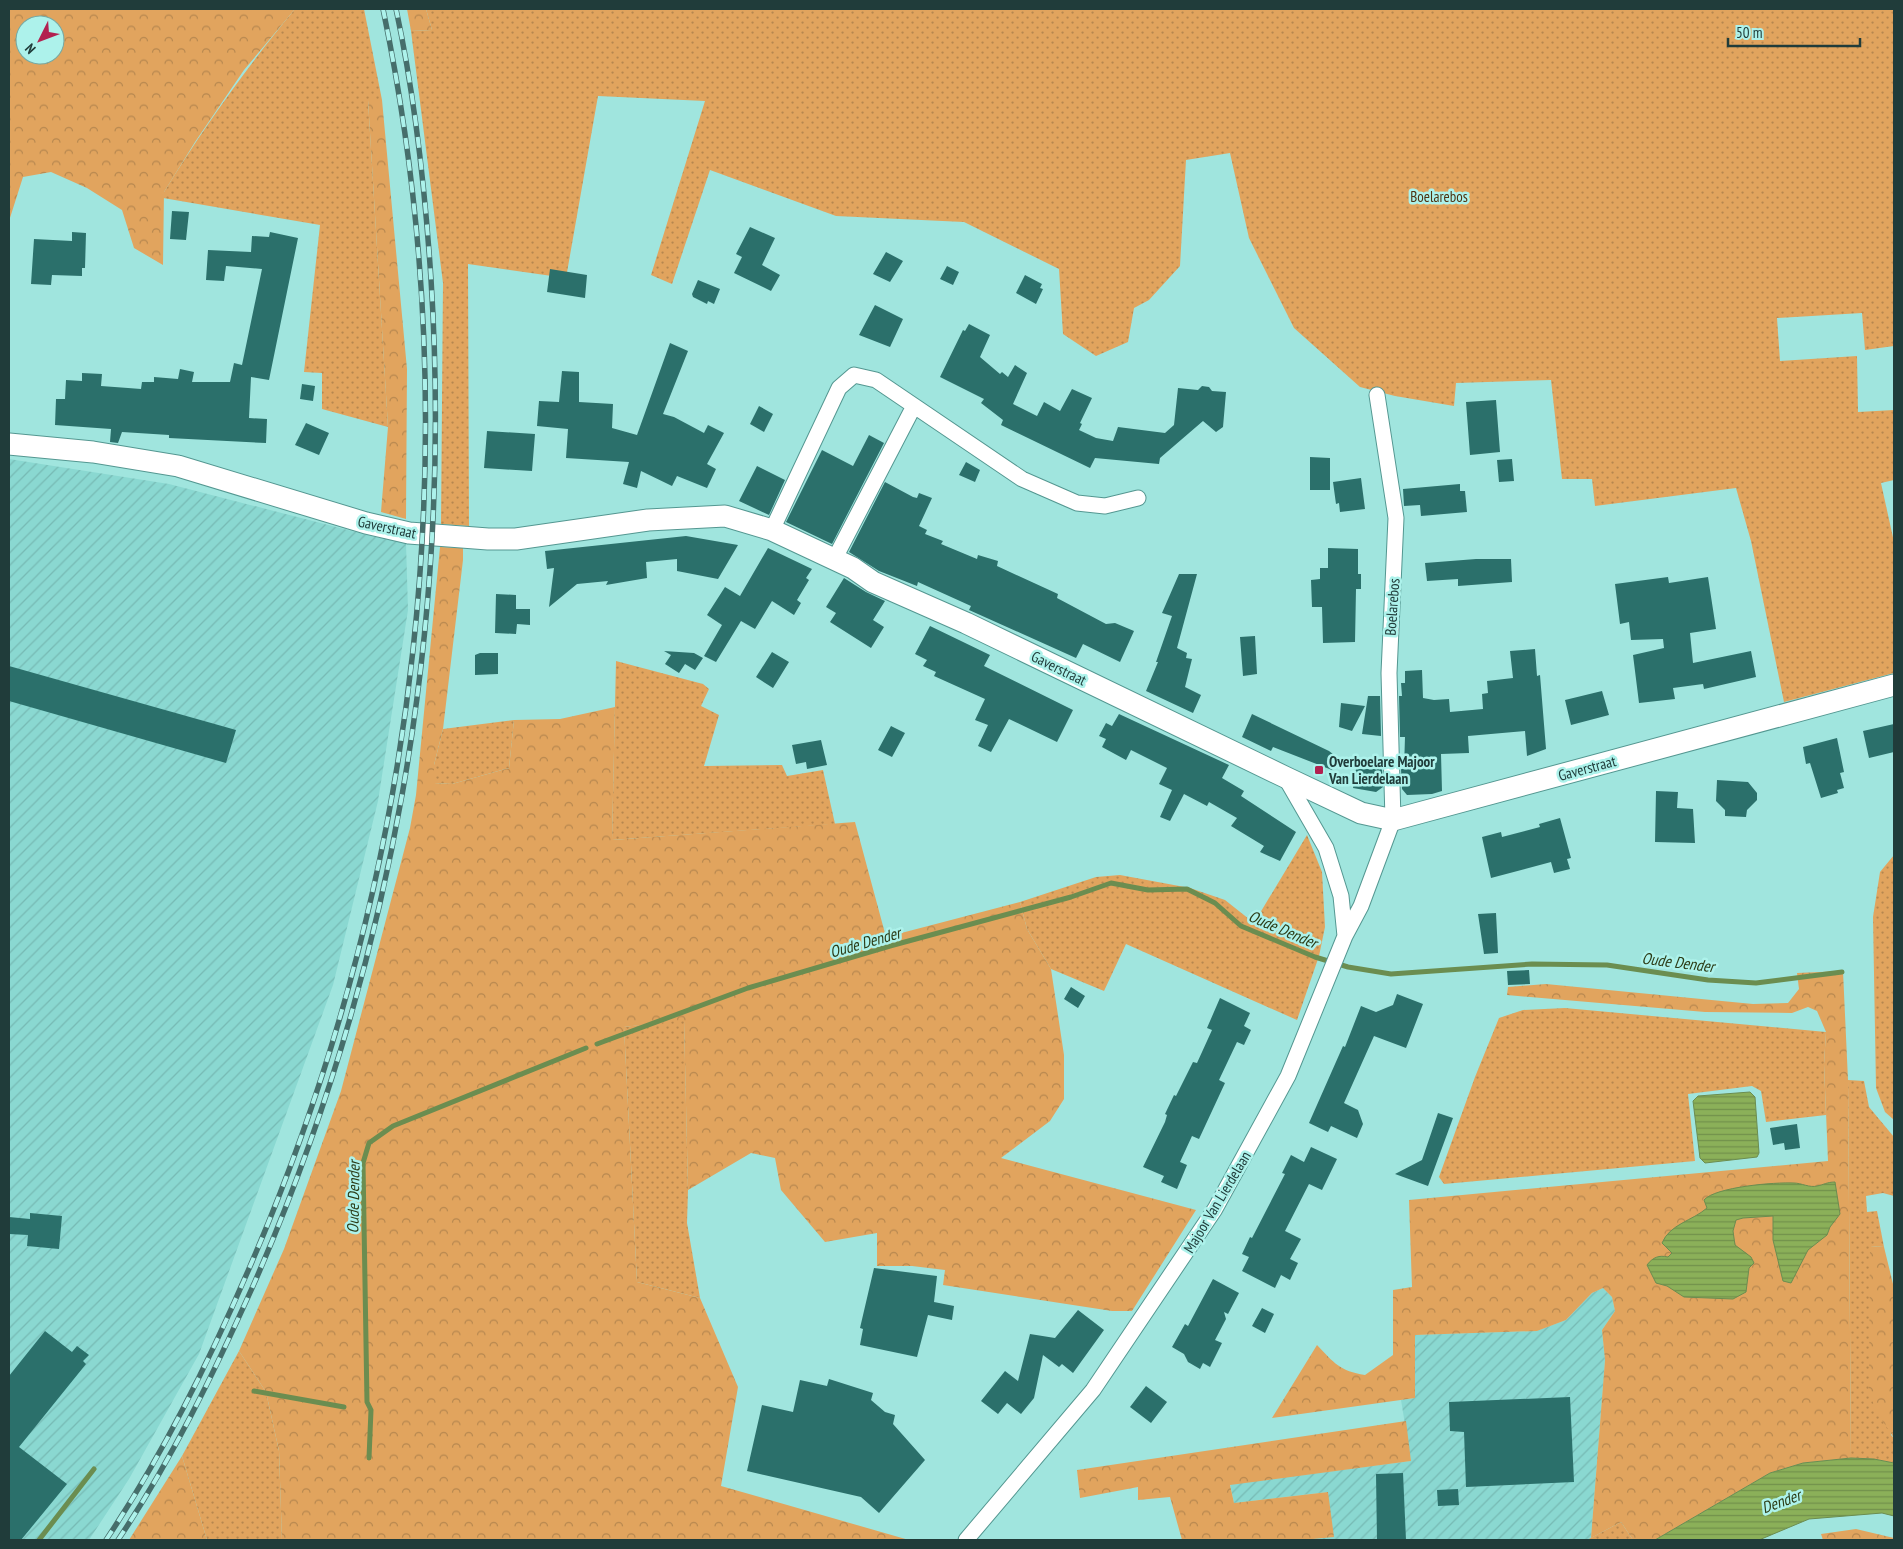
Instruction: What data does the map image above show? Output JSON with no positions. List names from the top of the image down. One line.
{"streets":{"street":["Gaverstraat","Boelarebos","Majoor Van Lierdelaan"]},"crossings":[["Gaverstraat","Boelarebos"],["Gaverstraat","Majoor Van Lierdelaan"],["Boelarebos","Majoor Van Lierdelaan"]],"water":["Oude Dender","Dender"],"parks":["Boelarebos"],"places":{"transit":["Overboelare Majoor Van Lierdelaan"]},"scale_bar":"50 m","north":"bottom left"}
